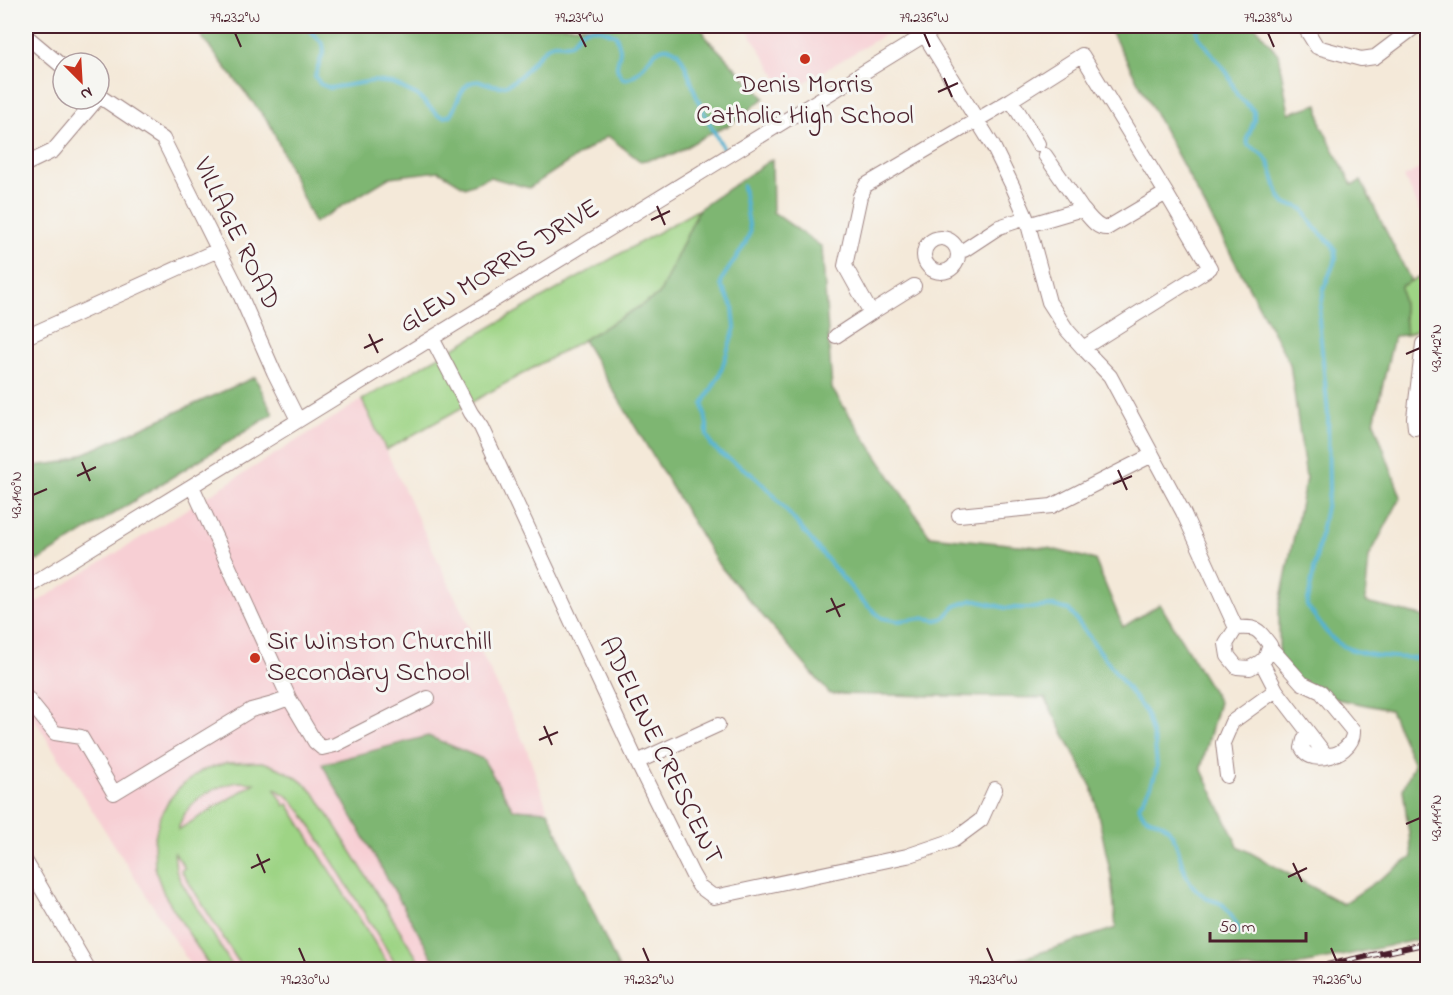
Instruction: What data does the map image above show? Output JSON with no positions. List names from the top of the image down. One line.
{"streets":{"street":["VILLAGE ROAD","GLEN MORRIS DRIVE","ADELENE CRESCENT"]},"crossings":[["VILLAGE ROAD","GLEN MORRIS DRIVE"],["GLEN MORRIS DRIVE","ADELENE CRESCENT"]],"places":["Denis Morris Catholic High School","Sir Winston Churchill Secondary School"],"scale_bar":"50 m","north":"bottom right","coordinates":["79.232°W","79.234°W","79.236°W","79.238°W","43.142°N","43.140°N","43.144°N","79.230°W"]}
